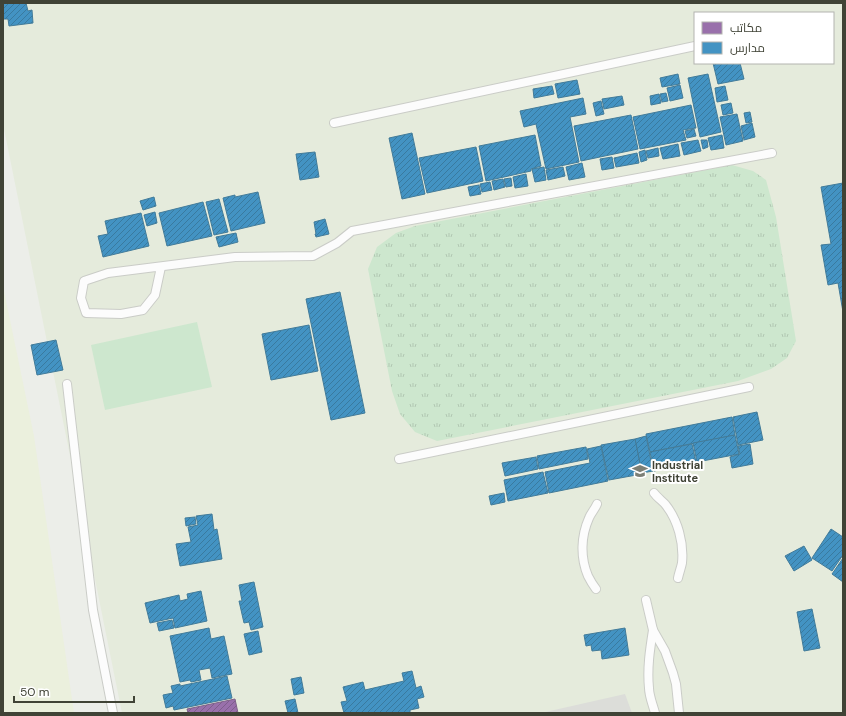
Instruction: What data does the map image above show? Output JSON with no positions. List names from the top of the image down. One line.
{"places":{"school or university":["Industrial Institute"]},"legend":["مكاتب","مدارس"],"scale_bar":"50 m"}
